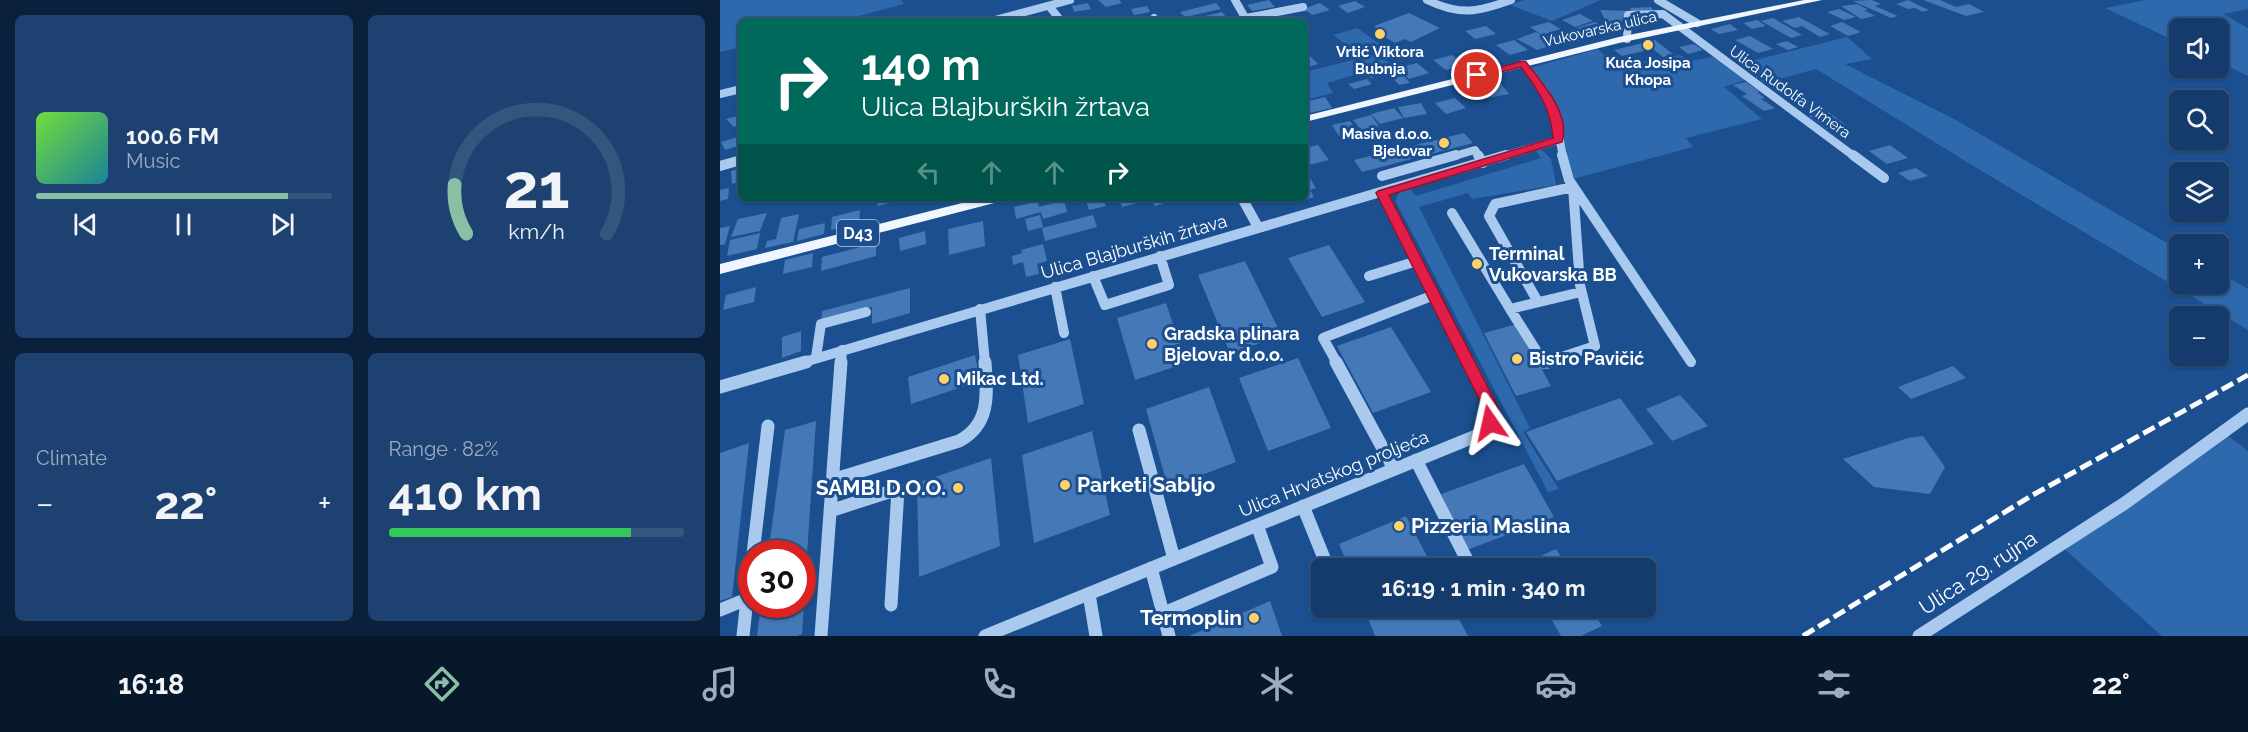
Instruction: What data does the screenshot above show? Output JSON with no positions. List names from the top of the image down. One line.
{"streets":{"main road":["Vukovarska ulica","D43"],"street":["Ulica Rudolfa Vimera","Ulica Blajburških žrtava","Ulica Hrvatskog proljeća","Ulica 29. rujna"]},"crossings":[["Vukovarska ulica","Ulica Rudolfa Vimera"],["Ulica Blajburških žrtava","Ulica Hrvatskog proljeća"]],"places":["Vrtić Viktora Bubnja","Kuća Josipa Khopa","Masiva d.o.o. Bjelovar","Terminal Vukovarska BB","Gradska plinara Bjelovar d.o.o.","Bistro Pavičić","Mikac Ltd.","Parketi Sabljo","SAMBI D.O.O.","Pizzeria Maslina","Termoplin"],"page":{"map_buttons":["+","−"],"turn":["140 m","Ulica Blajburških žrtava"],"song":["100.6 FM","Music"],"tile":["Climate",["Range · 82%","410 km"]],"heat":["−","22°","+"],"limit":"30","trip":"16:19 · 1 min · 340 m","tabs":["16:18","22°"],"gauge":["21","km/h"]}}
